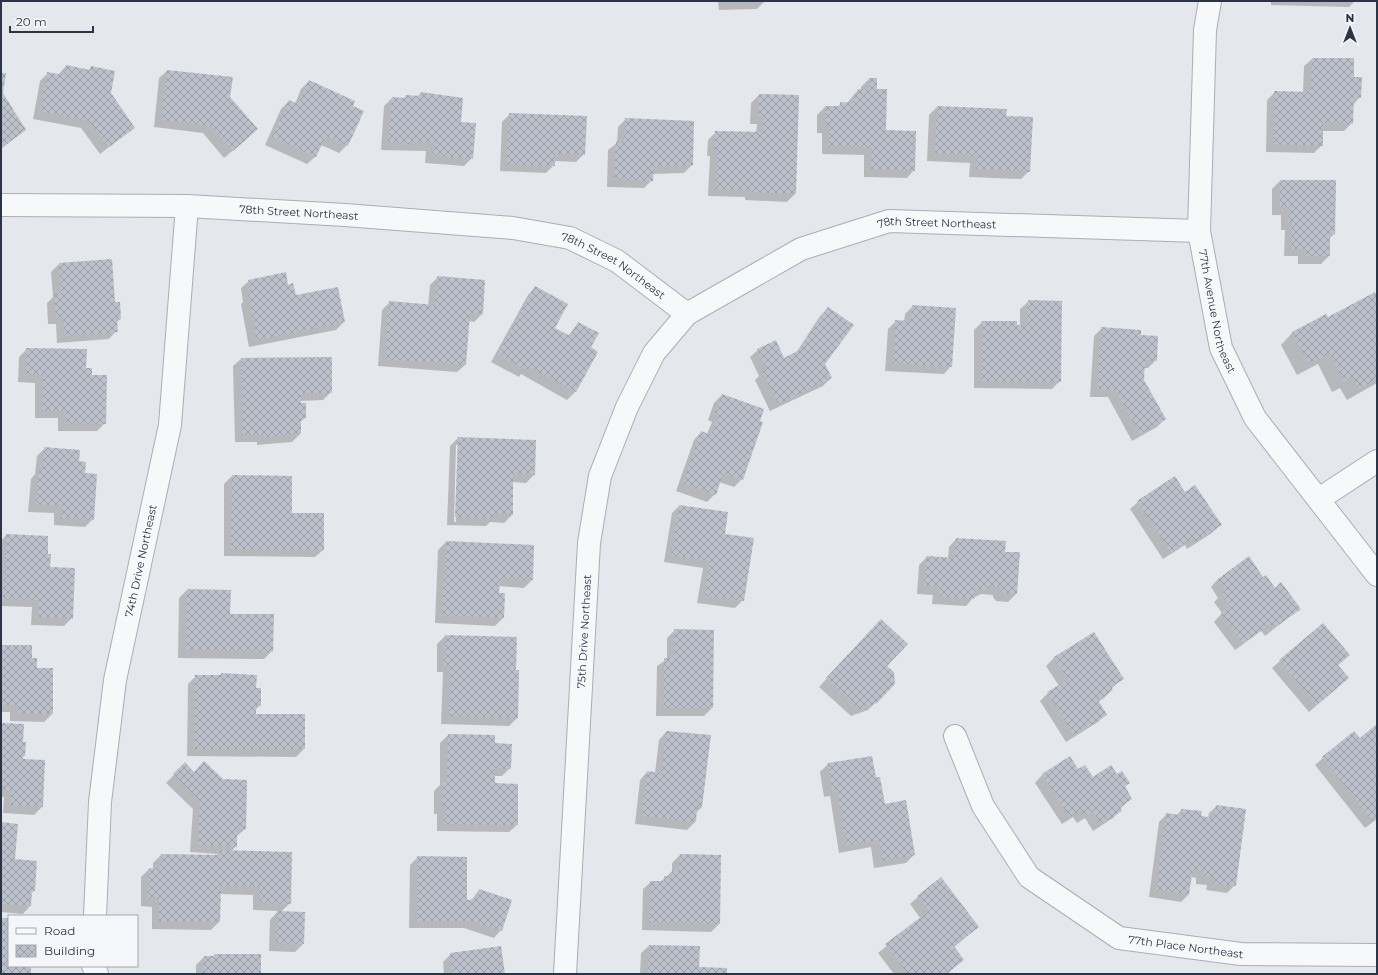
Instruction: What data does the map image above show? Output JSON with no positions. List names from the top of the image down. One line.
{"streets":{"street":["78th Street Northeast","77th Avenue Northeast","74th Drive Northeast","75th Drive Northeast","77th Place Northeast"]},"crossings":[["78th Street Northeast","77th Avenue Northeast"],["78th Street Northeast","74th Drive Northeast"],["78th Street Northeast","75th Drive Northeast"]],"legend":["Road","Building"],"scale_bar":"20 m","north":"top"}
